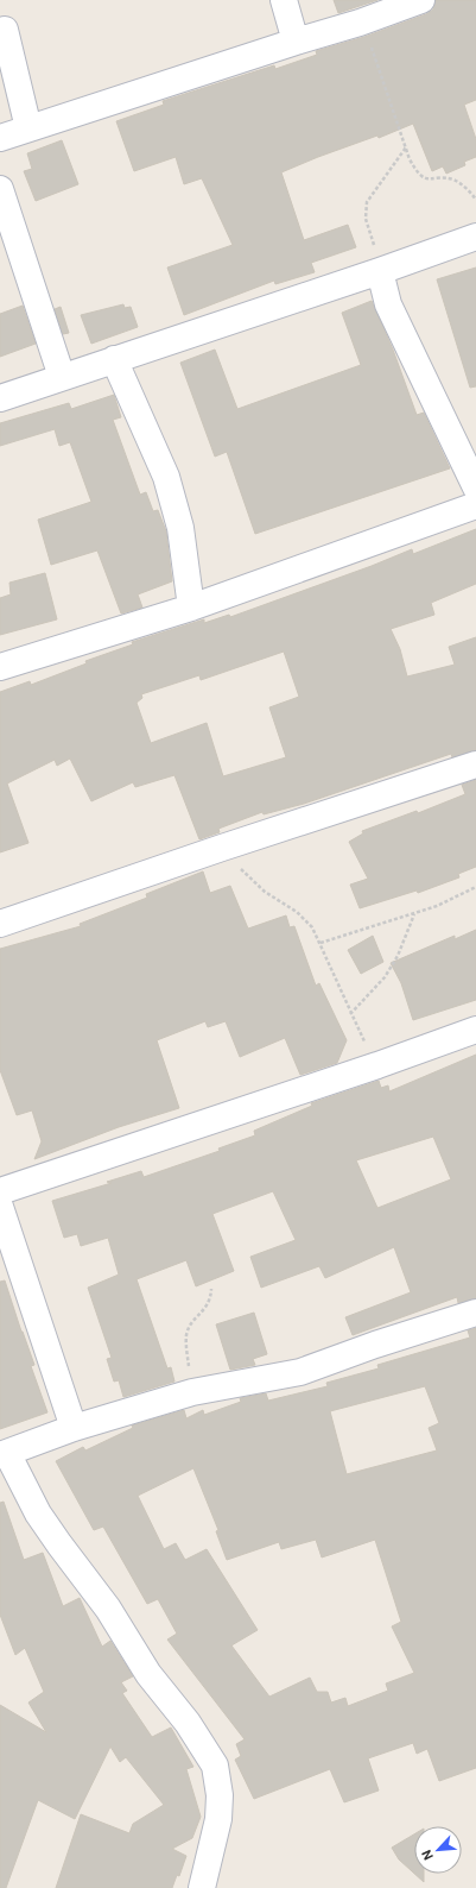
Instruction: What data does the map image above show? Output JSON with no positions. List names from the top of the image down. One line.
{"north":"bottom left"}
